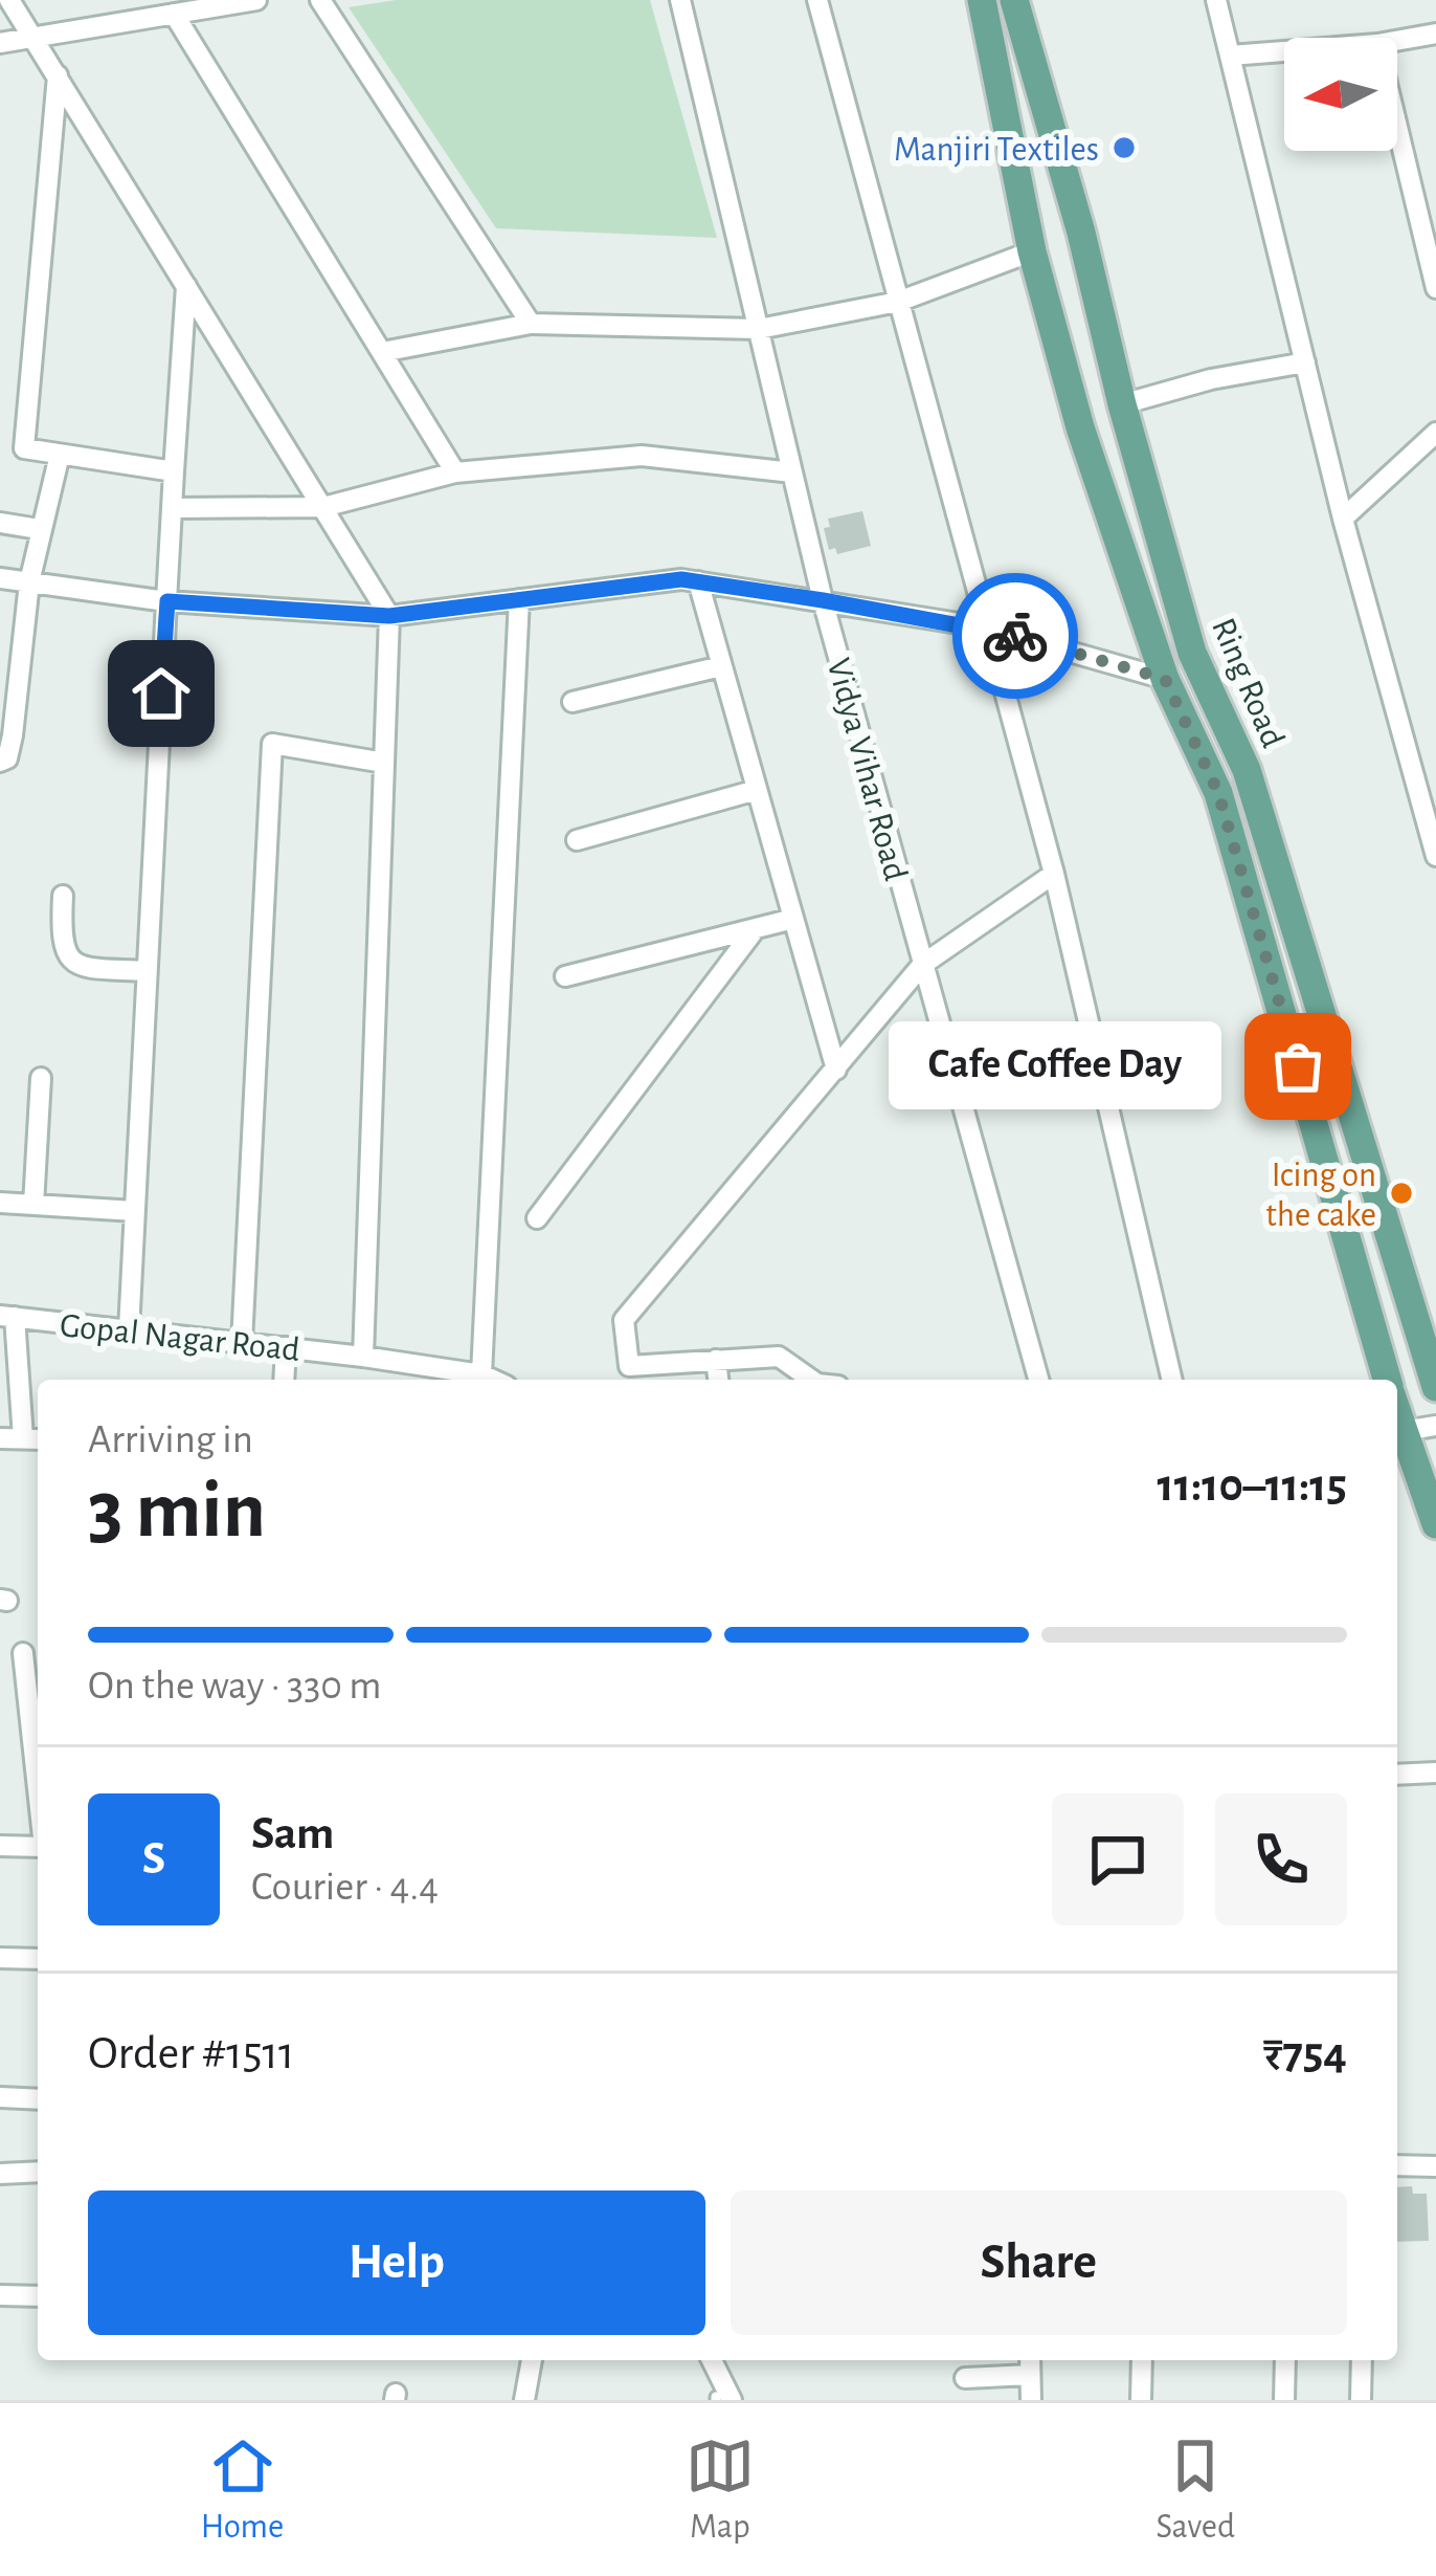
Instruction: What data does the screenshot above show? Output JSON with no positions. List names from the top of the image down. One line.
{"streets":{"main road":["Ring Road"],"street":["Vidya Vihar Road","Gopal Nagar Road"]},"places":["Manjiri Textiles","Cafe Coffee Day","Icing on the cake"],"north":"left","page":{"bubble":"Cafe Coffee Day","heading":["3 min","Arriving in","11:10–11:15"],"panel":["Sam","Courier · 4.4","Order #1511","₹754"],"bar":"On the way · 330 m","round":"S","buttons":["Help","Share"],"tabs":["Home","Map","Saved"]}}
